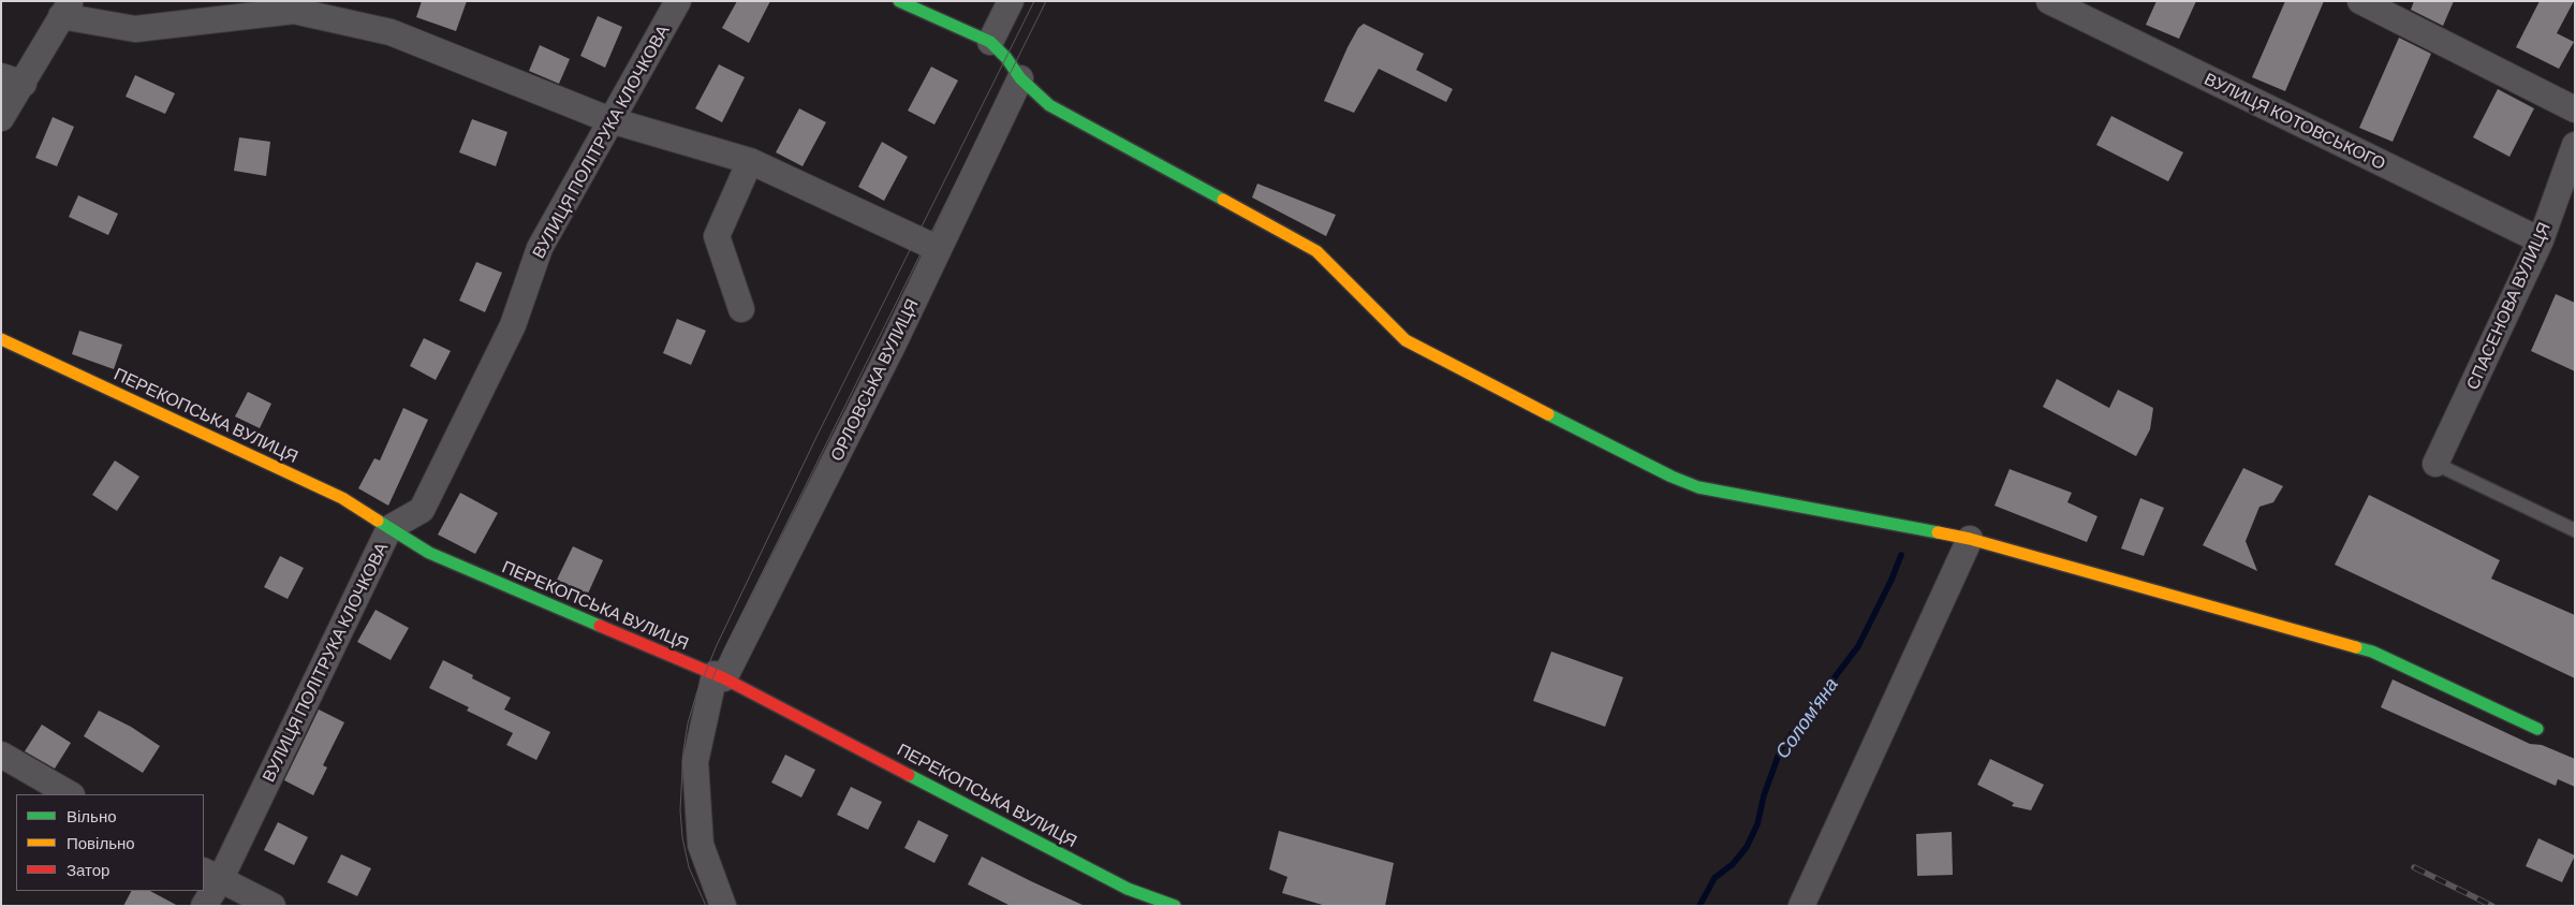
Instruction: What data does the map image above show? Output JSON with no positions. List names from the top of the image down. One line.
{"streets":{"street":["ВУЛИЦЯ КОТОВСЬКОГО","ВУЛИЦЯ ПОЛІТРУКА КЛОЧКОВА","СПАСЕНОВА ВУЛИЦЯ","ОРЛОВСЬКА ВУЛИЦЯ","ПЕРЕКОПСЬКА ВУЛИЦЯ"]},"crossings":[["ВУЛИЦЯ КОТОВСЬКОГО","СПАСЕНОВА ВУЛИЦЯ"],["ВУЛИЦЯ ПОЛІТРУКА КЛОЧКОВА","ПЕРЕКОПСЬКА ВУЛИЦЯ"],["ОРЛОВСЬКА ВУЛИЦЯ","ПЕРЕКОПСЬКА ВУЛИЦЯ"]],"water":["Солом'яна"],"legend":["Вільно","Повільно","Затор"]}
